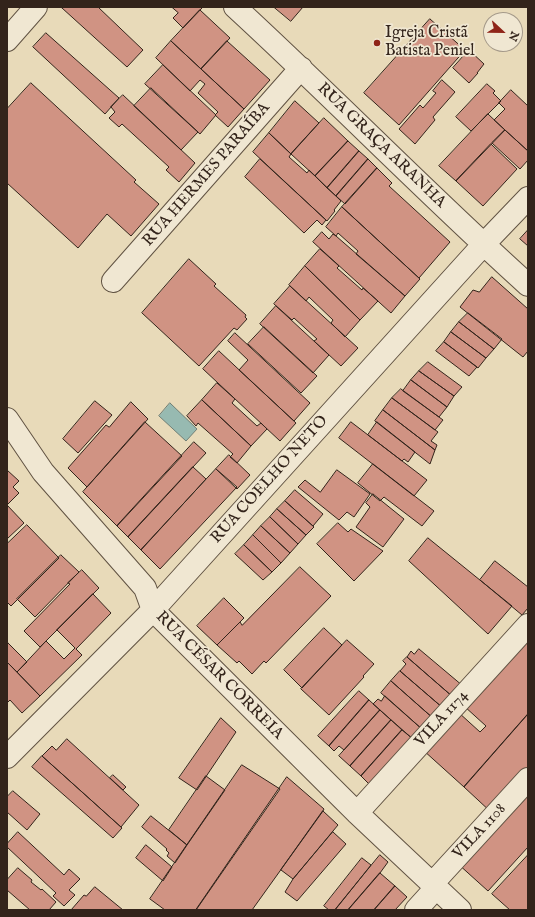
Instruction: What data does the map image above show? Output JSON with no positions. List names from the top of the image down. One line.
{"streets":{"street":["RUA GRAÇA ARANHA","RUA HERMES PARAÍBA","RUA COELHO NETO","RUA CÉSAR CORREIA","VILA 1174","VILA 1108"]},"crossings":[["RUA GRAÇA ARANHA","RUA HERMES PARAÍBA"],["RUA GRAÇA ARANHA","RUA COELHO NETO"],["RUA COELHO NETO","RUA CÉSAR CORREIA"],["RUA CÉSAR CORREIA","VILA 1174"],["RUA CÉSAR CORREIA","VILA 1108"]],"places":["Igreja Cristã Batista Peniel"],"north":"right"}
